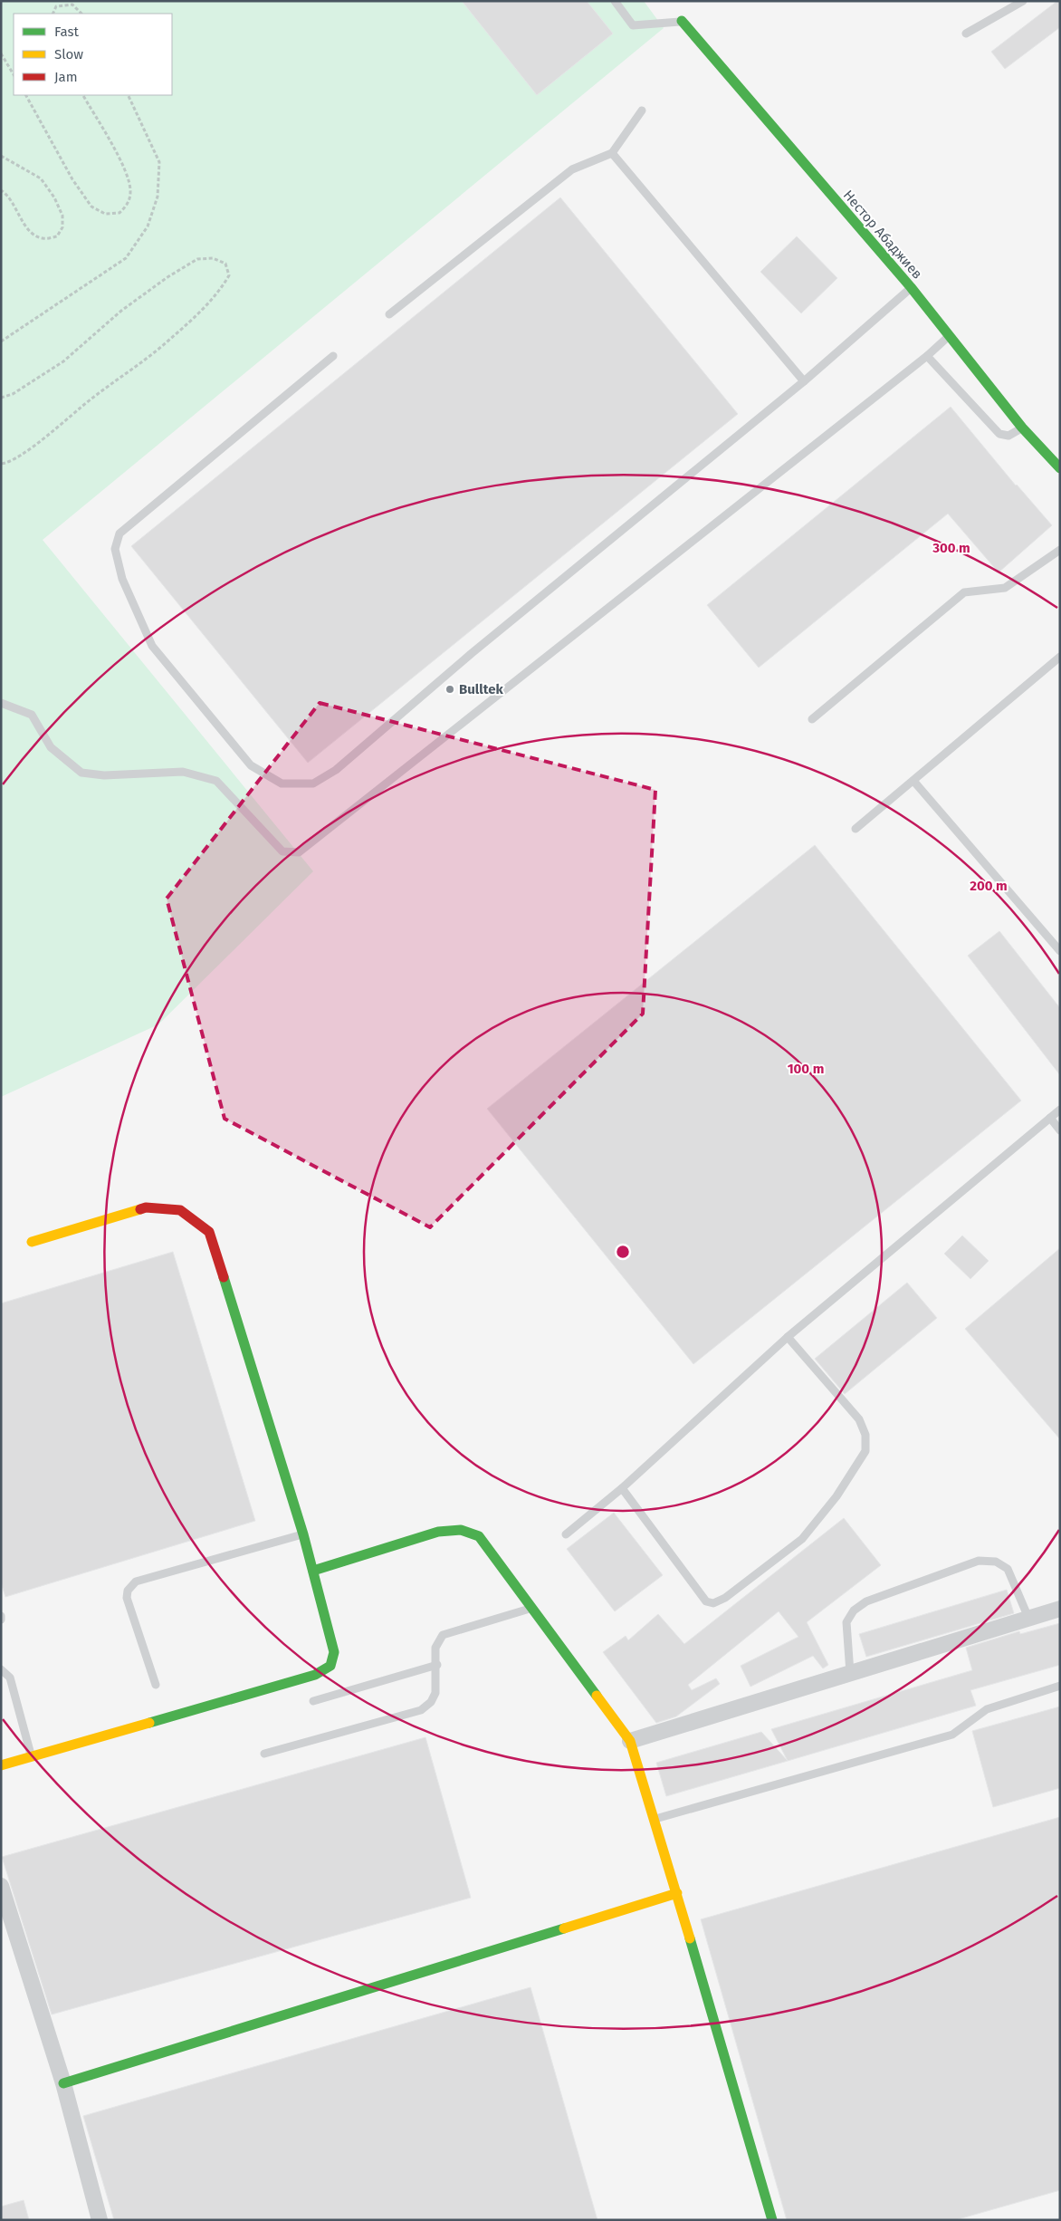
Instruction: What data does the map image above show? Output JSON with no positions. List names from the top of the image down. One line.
{"streets":{"street":["Нестор Абаджиев"]},"places":["Bulltek"],"legend":["Fast","Slow","Jam"],"rings":["300 m","200 m","100 m"]}
